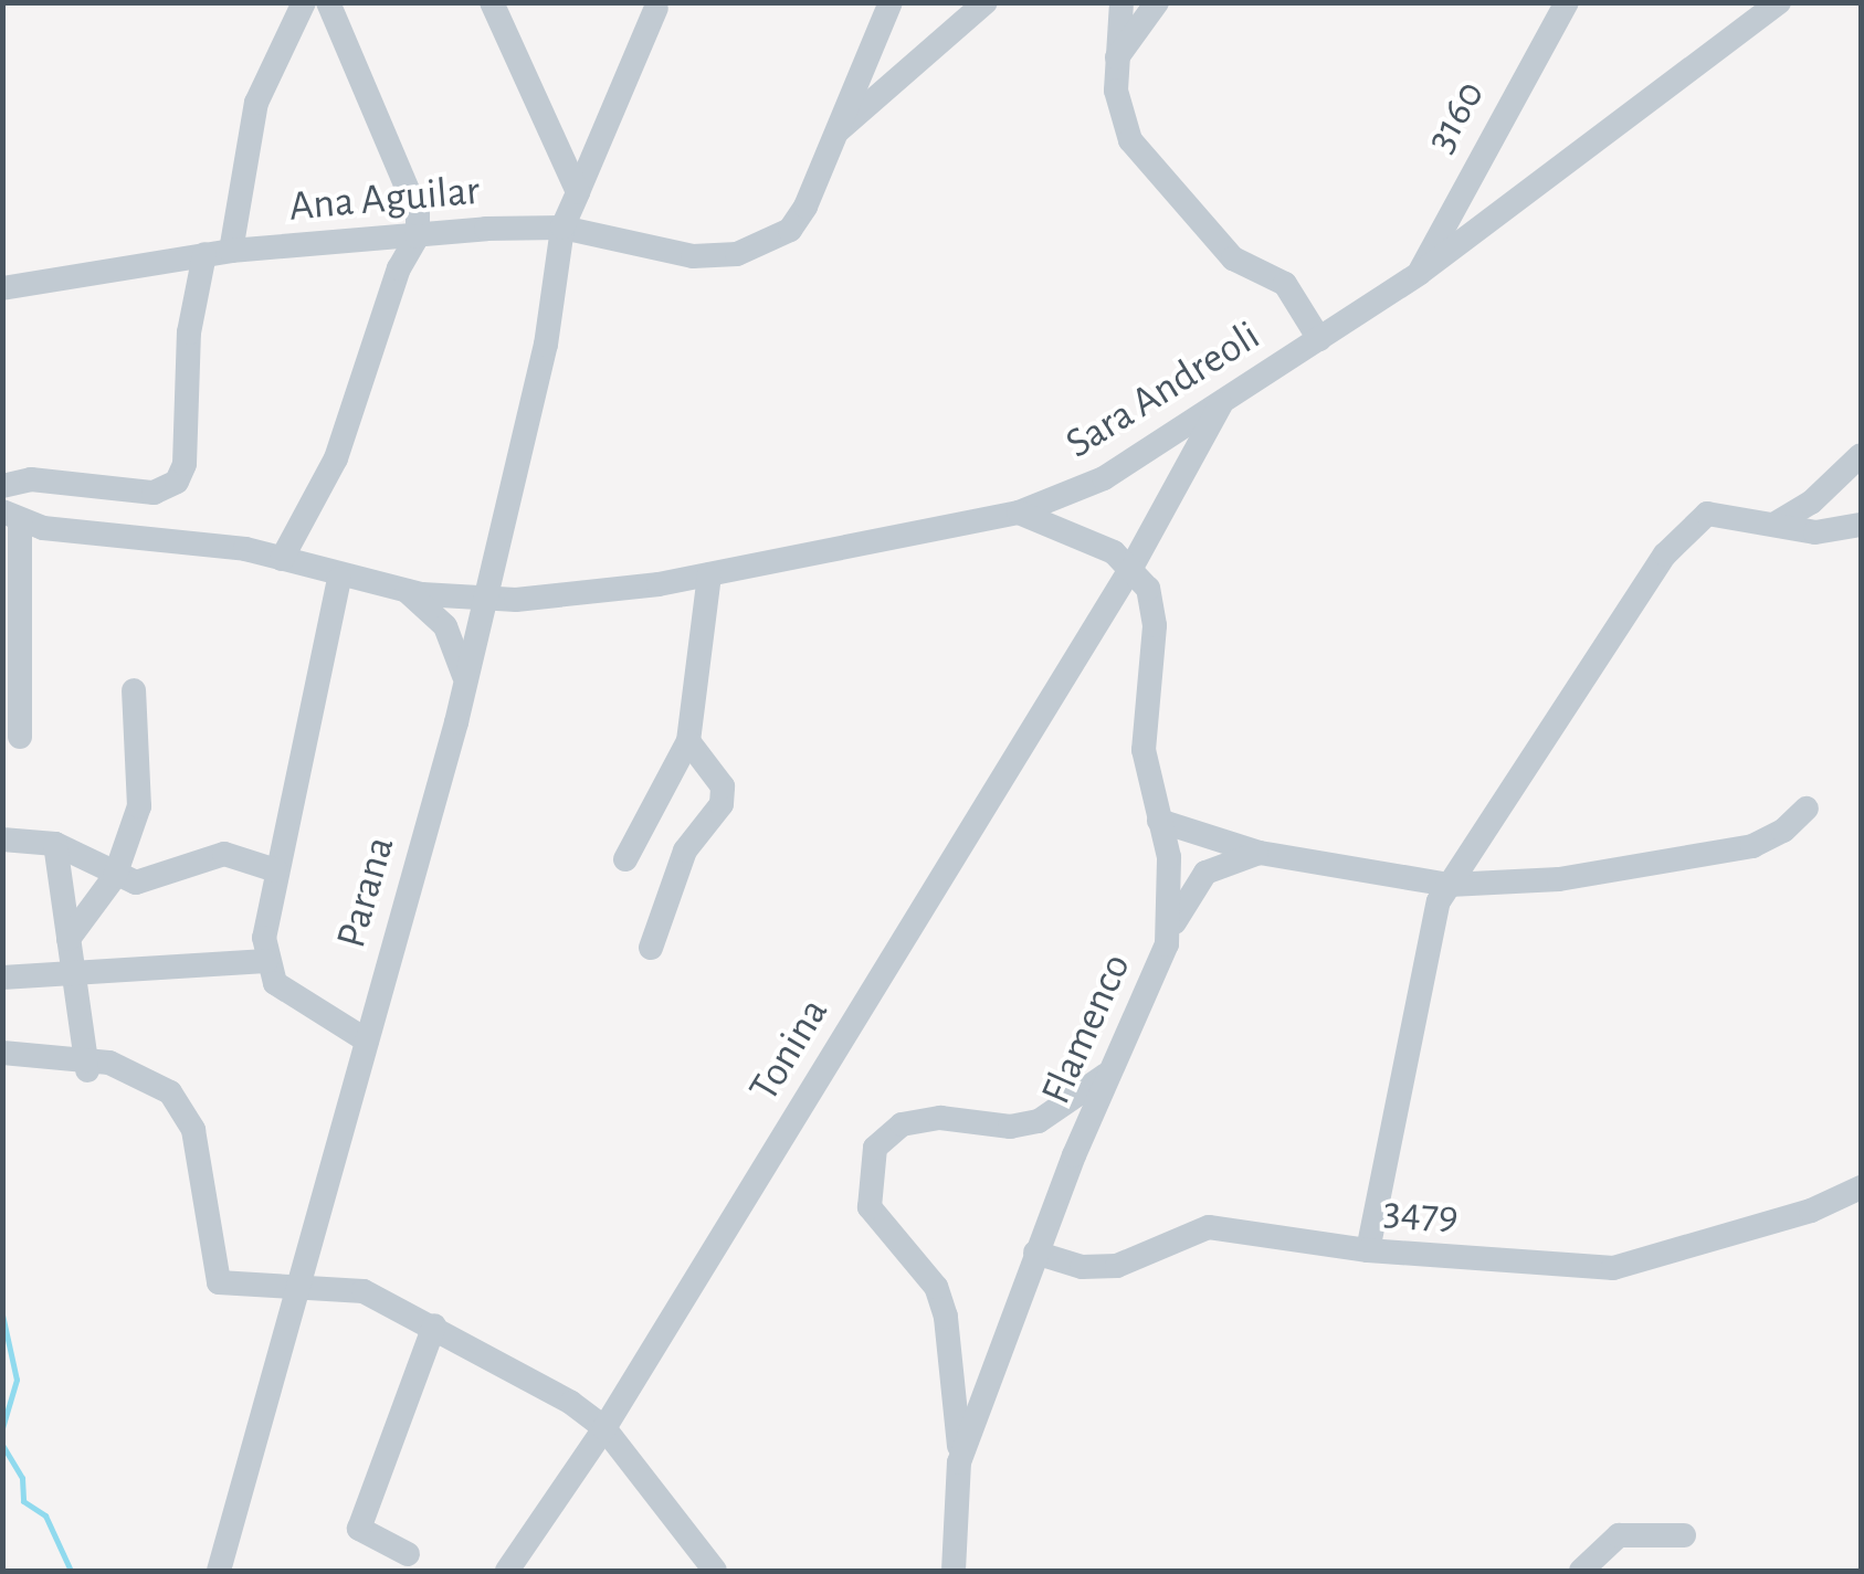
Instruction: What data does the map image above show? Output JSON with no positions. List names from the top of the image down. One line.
{"streets":{"street":["3160","Ana Aguilar","Sara Andreoli","Parana","Flamenco","Tonina","3479"]},"crossings":[["3160","Sara Andreoli"],["Ana Aguilar","Parana"],["Sara Andreoli","Parana"],["Sara Andreoli","Tonina"],["Flamenco","Tonina"],["Flamenco","3479"]]}
